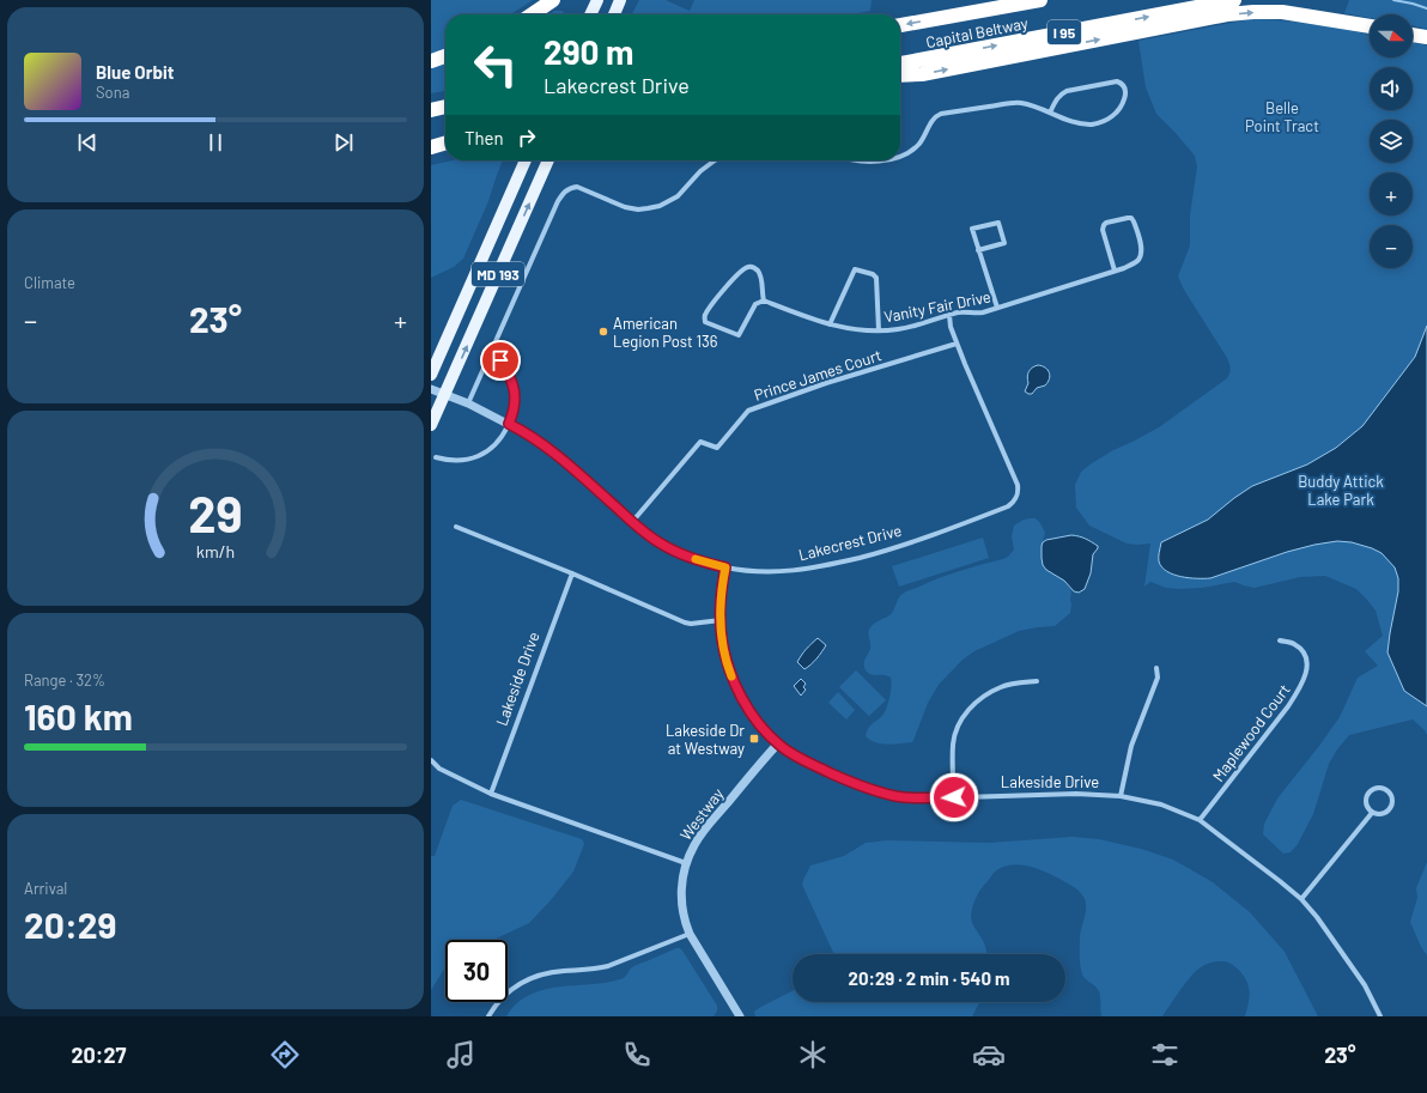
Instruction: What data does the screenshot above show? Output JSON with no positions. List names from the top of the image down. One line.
{"streets":{"highway":["Capital Beltway","I 95"],"main road":["MD 193"],"street":["Vanity Fair Drive","Prince James Court","Lakecrest Drive","Lakeside Drive","Maplewood Court","Westway"]},"crossings":[["MD 193","Lakecrest Drive"],["Prince James Court","Lakecrest Drive"],["Lakecrest Drive","Lakeside Drive"],["Lakeside Drive","Maplewood Court"],["Lakeside Drive","Westway"]],"parks":["Belle Point Tract","Buddy Attick Lake Park"],"places":{"other":["American Legion Post 136"],"transit":["Lakeside Dr at Westway"]},"north":"right","page":{"map_buttons":["+","−"],"turn":["290 m","Lakecrest Drive"],"song":["Blue Orbit","Sona"],"then":"Then","tile":["Climate",["Range · 32%","160 km"],["Arrival","20:29"]],"heat":["−","23°","+"],"limit":"30","trip":"20:29 · 2 min · 540 m","tabs":["20:27","23°"],"gauge":["29","km/h"]}}
